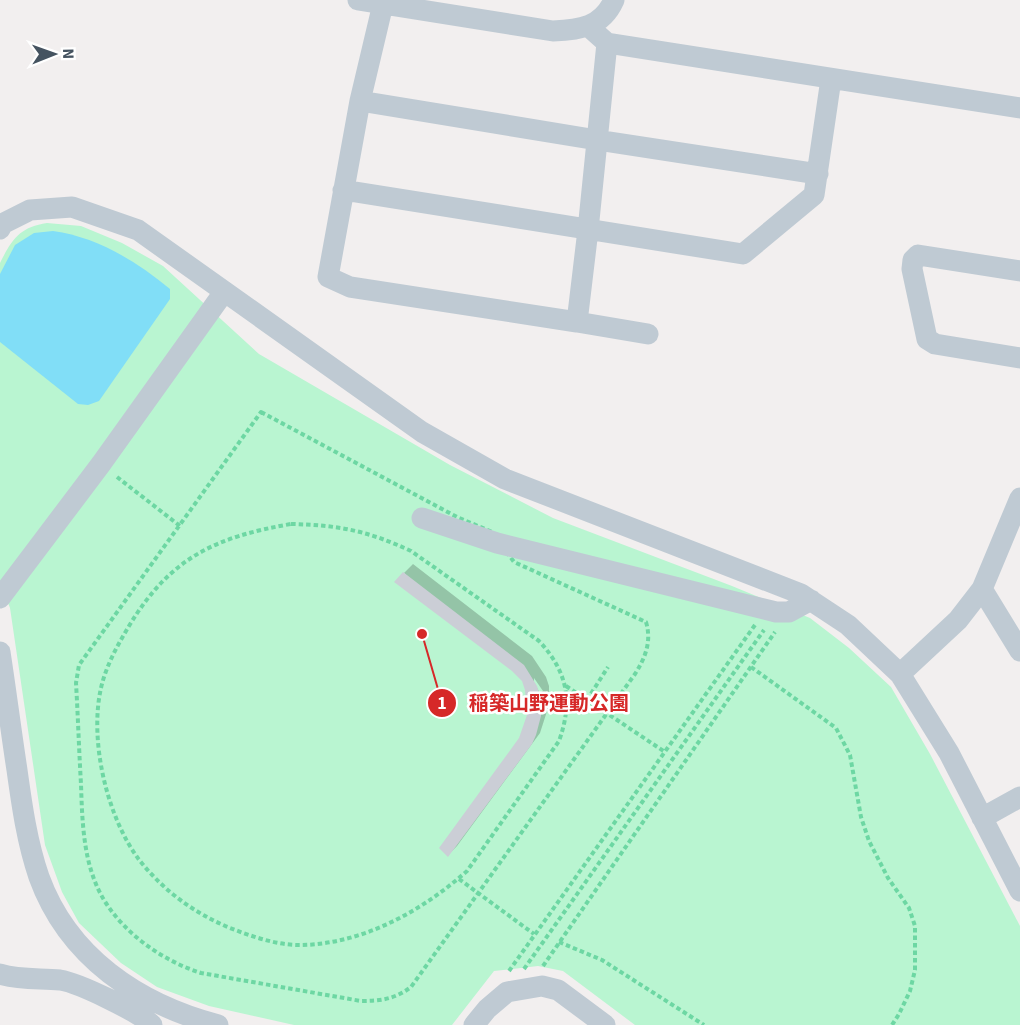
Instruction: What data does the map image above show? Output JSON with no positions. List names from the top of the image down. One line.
{"places":["稲築山野運動公園"],"north":"right"}
